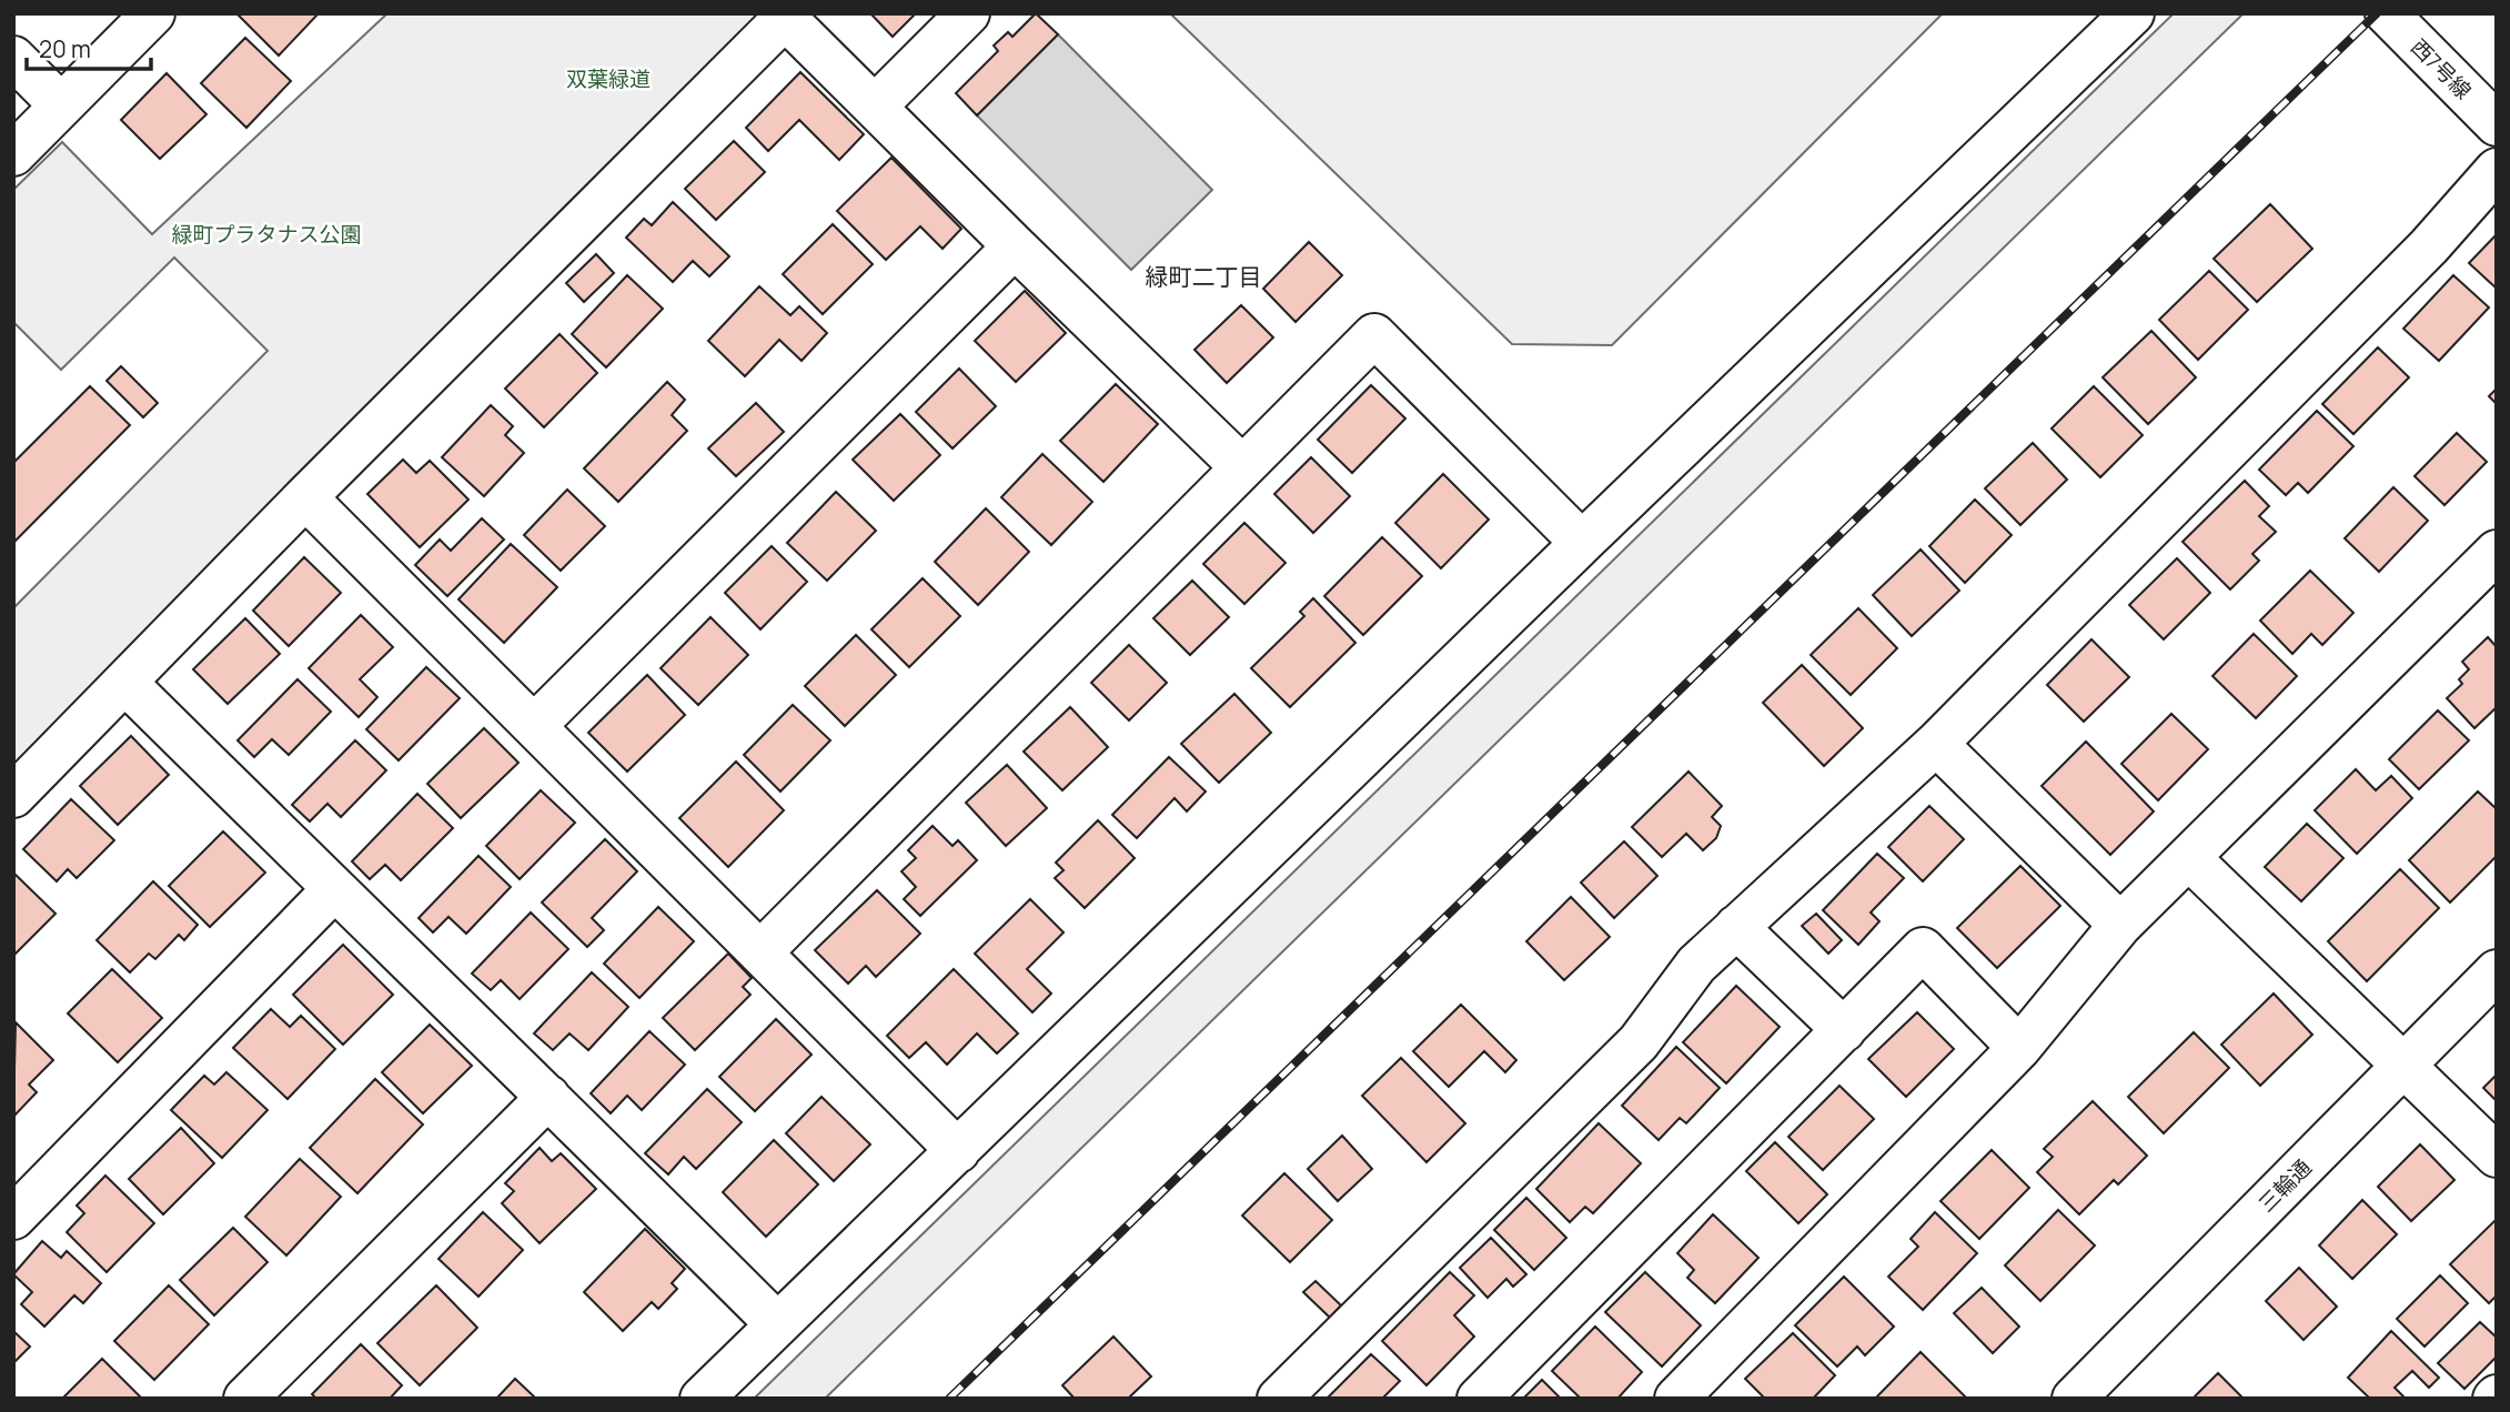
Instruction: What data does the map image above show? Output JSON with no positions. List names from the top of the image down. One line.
{"streets":{"street":["西7号線","三輪通"]},"districts":["緑町二丁目"],"parks":["双葉緑道","緑町プラタナス公園"],"scale_bar":"20 m"}
